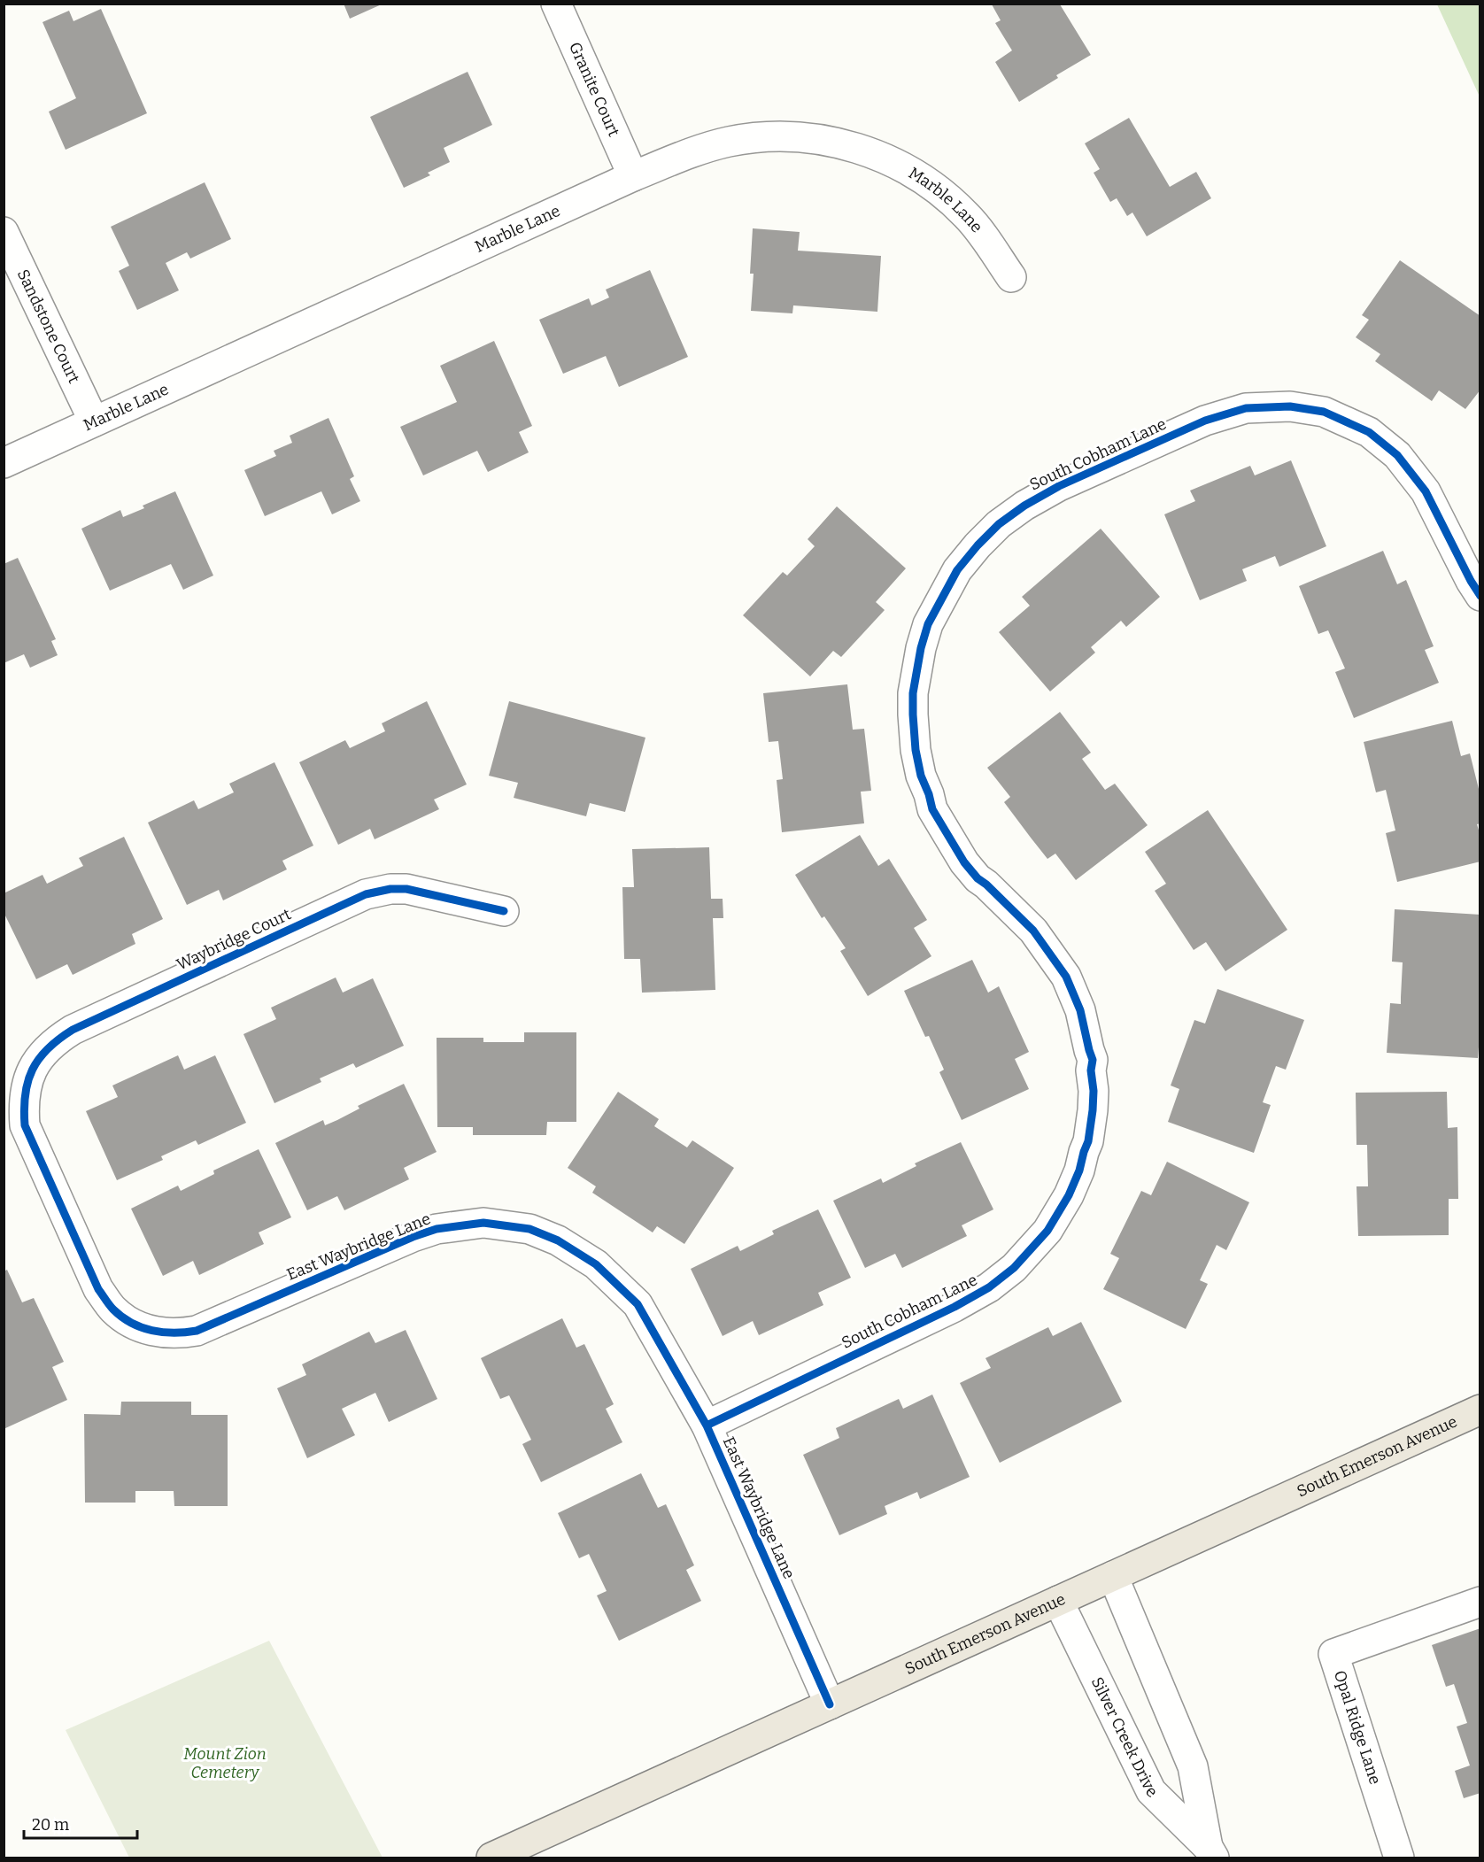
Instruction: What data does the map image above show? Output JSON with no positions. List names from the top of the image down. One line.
{"streets":{"main road":["South Emerson Avenue"],"street":["Granite Court","Marble Lane","Sandstone Court","South Cobham Lane","Waybridge Court","East Waybridge Lane","Opal Ridge Lane","Silver Creek Drive"]},"crossings":[["Granite Court","Marble Lane"],["Marble Lane","Sandstone Court"],["South Cobham Lane","East Waybridge Lane"],["Waybridge Court","East Waybridge Lane"],["East Waybridge Lane","South Emerson Avenue"],["South Emerson Avenue","Silver Creek Drive"]],"parks":["Mount Zion Cemetery"],"scale_bar":"20 m"}
